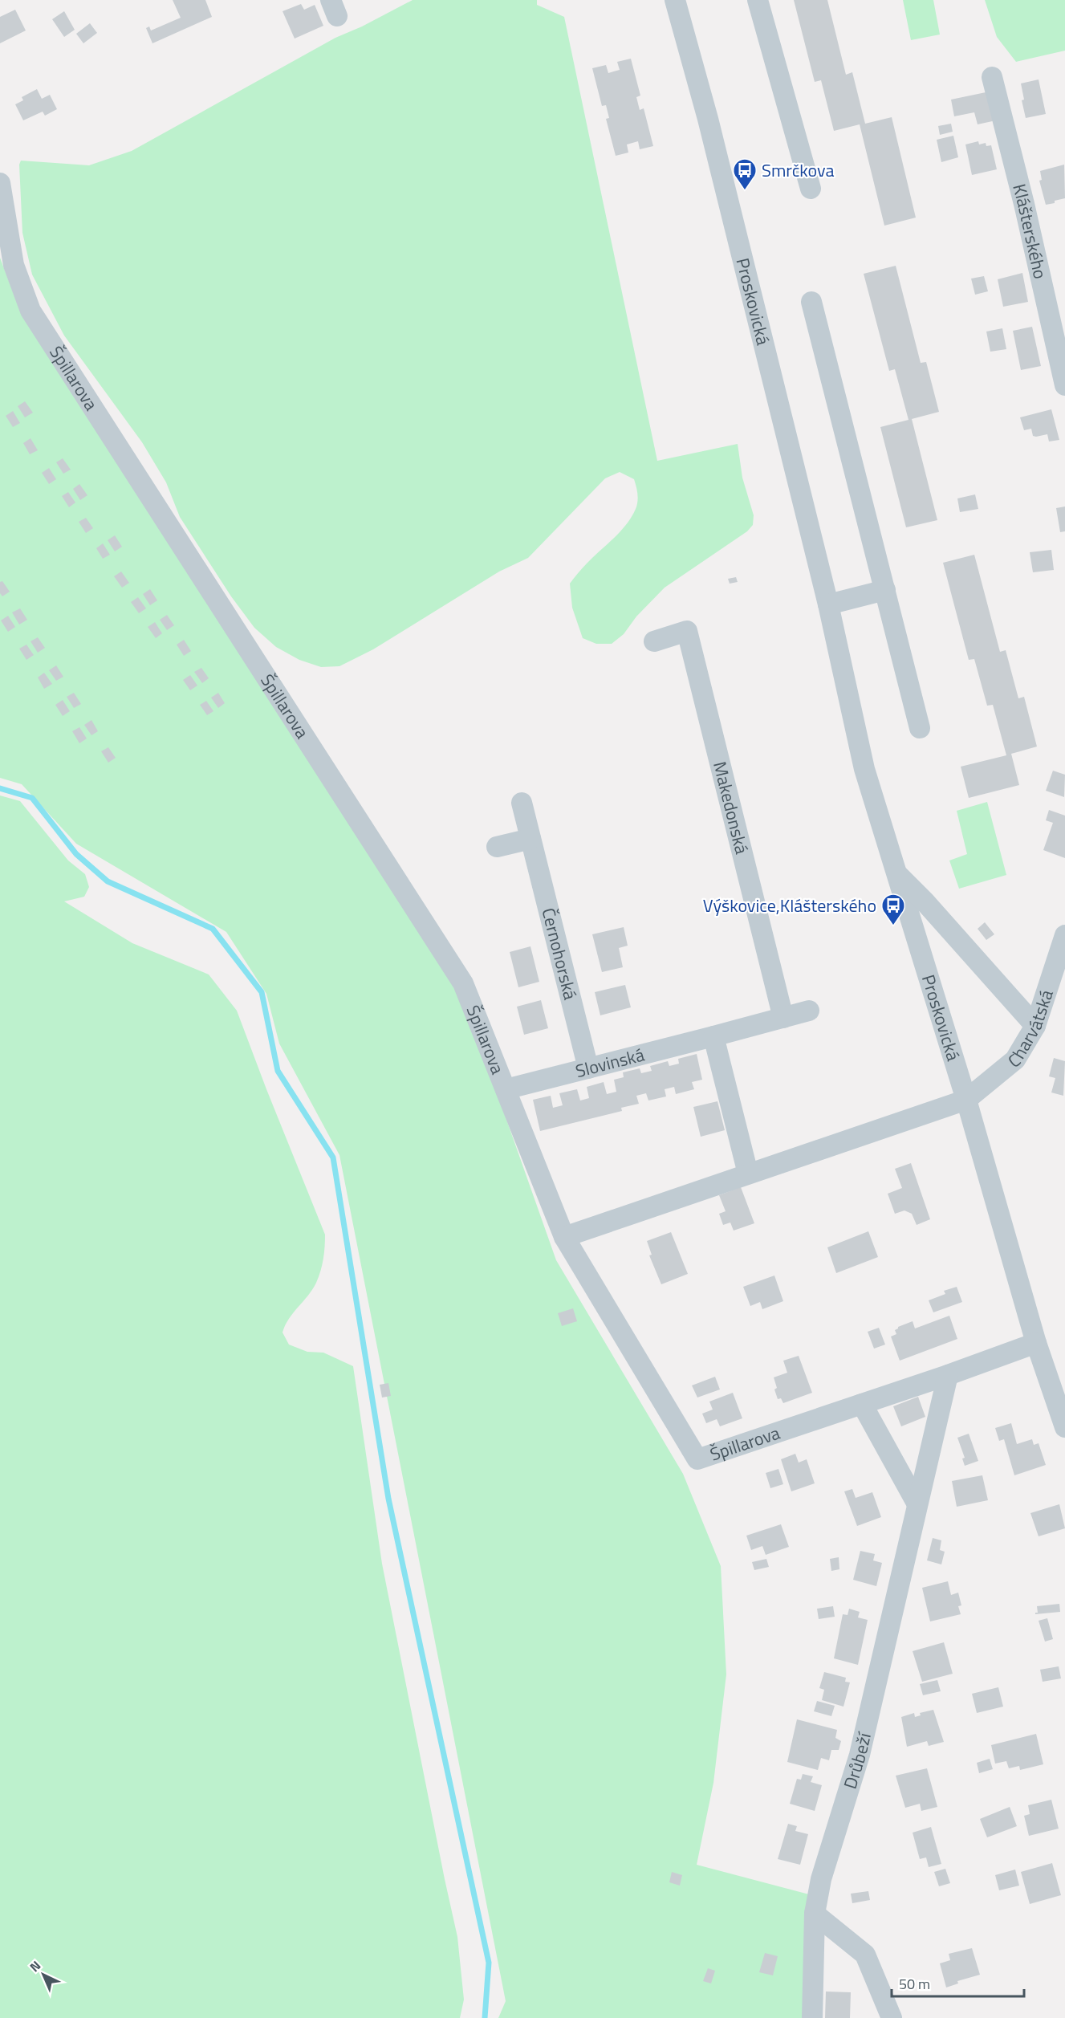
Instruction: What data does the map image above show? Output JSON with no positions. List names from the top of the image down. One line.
{"streets":{"street":["Klášterského","Proskovická","Špillarova","Makedonská","Černohorská","Charvátská","Slovinská","Drůbeží"]},"crossings":[["Proskovická","Špillarova"],["Proskovická","Charvátská"],["Špillarova","Slovinská"],["Špillarova","Drůbeží"],["Makedonská","Slovinská"],["Černohorská","Slovinská"]],"places":{"bus stop":["Smrčkova","Výškovice,Klášterského"]},"scale_bar":"50 m","north":"top left"}
